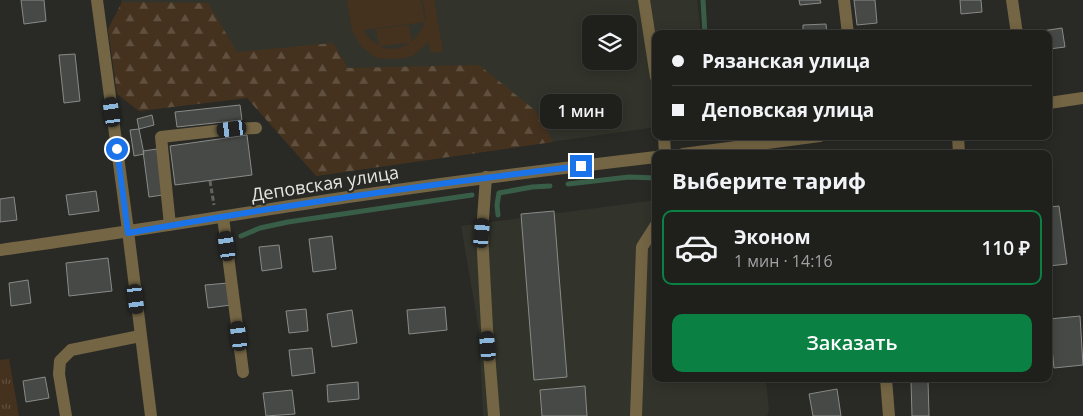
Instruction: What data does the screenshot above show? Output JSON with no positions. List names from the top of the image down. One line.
{"streets":{"street":["Деповская улица"]},"page":{"banner":["Рязанская улица","Деповская улица"],"bubble":"1 мин","heading":"Выберите тариф","list":[{"name":"Эконом","note":"1 мин · 14:16","value":"110 ₽"}],"buttons":"Заказать"}}
